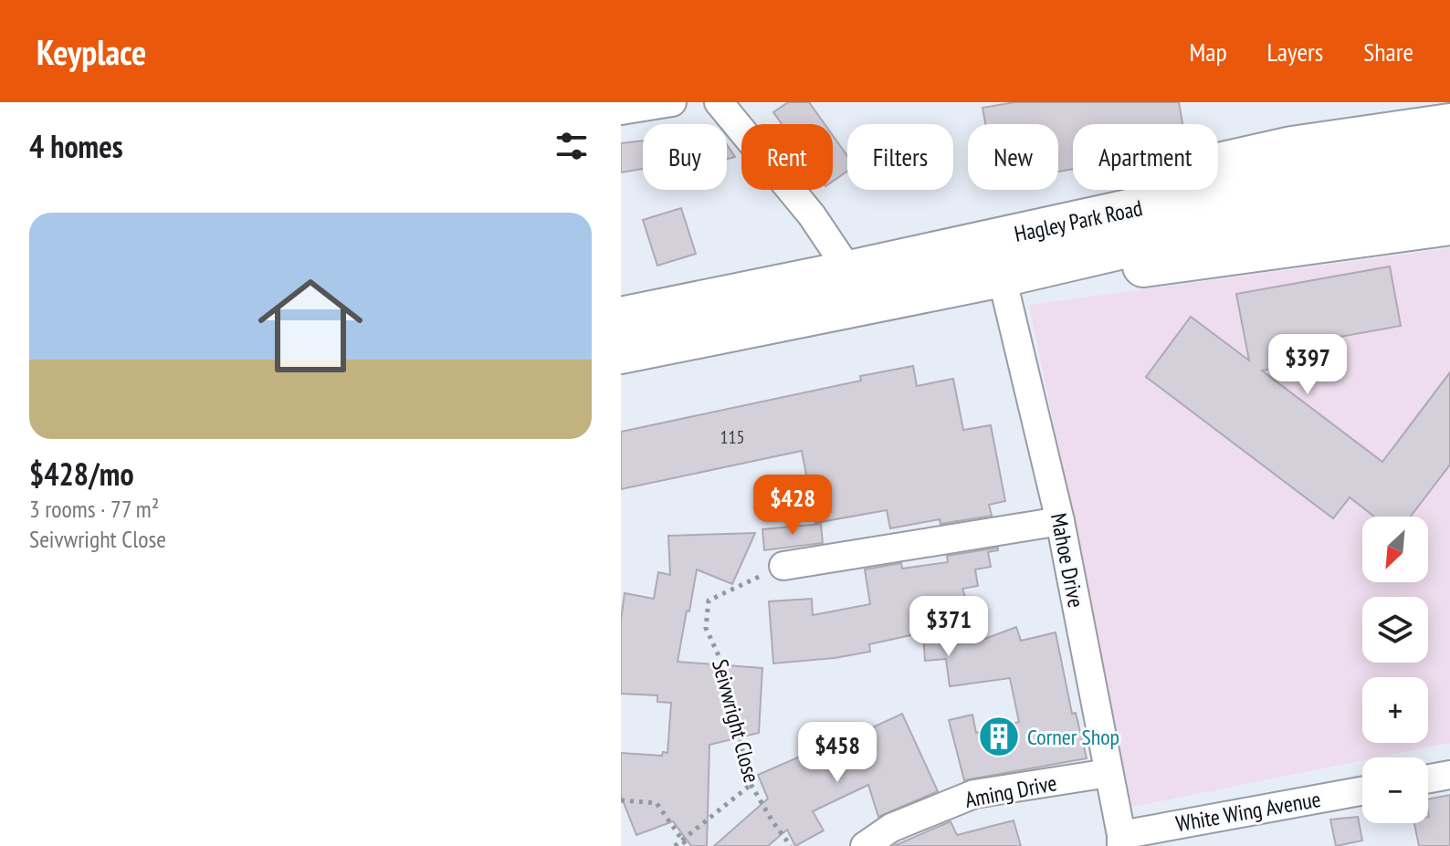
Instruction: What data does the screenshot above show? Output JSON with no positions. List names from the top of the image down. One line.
{"streets":{"main road":["Hagley Park Road"],"street":["Mahoe Drive","Aming Drive","White Wing Avenue"],"path":["Seivwright Close"]},"crossings":[["Hagley Park Road","Mahoe Drive"],["Mahoe Drive","Aming Drive"],["Mahoe Drive","White Wing Avenue"]],"places":{"building":["Corner Shop"]},"house_numbers":["115"],"north":"bottom left","page":{"header":"Keyplace","nav":["Map","Layers","Share"],"heading":"4 homes","chip":["Buy","Rent","Filters","New","Apartment"],"list":[{"name":"$428/mo","note":"3 rooms · 77 m² · Seivwright Close"}],"price":["$397","$428","$371","$458"],"map_buttons":["+","−"]}}
